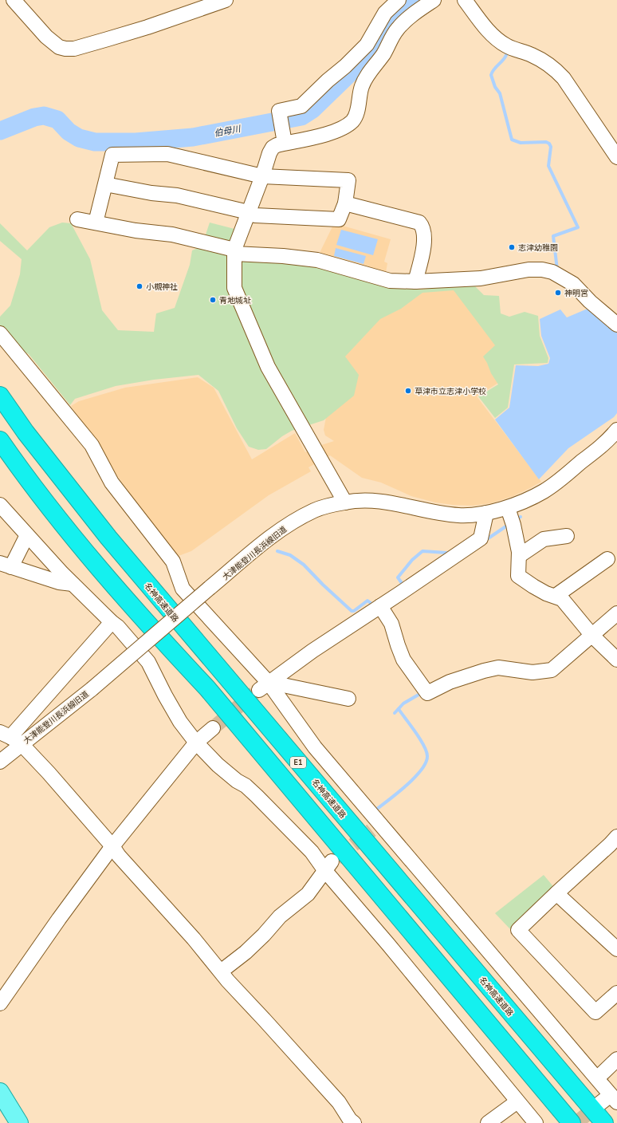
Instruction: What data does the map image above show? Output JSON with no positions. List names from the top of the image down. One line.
{"streets":{"highway":["名神高速道路","E1"],"street":["大津能登川長浜線旧道"]},"water":["伯母川"],"places":["志津幼稚園","小槻神社","神明宮","青地城址","草津市立志津小学校"]}
